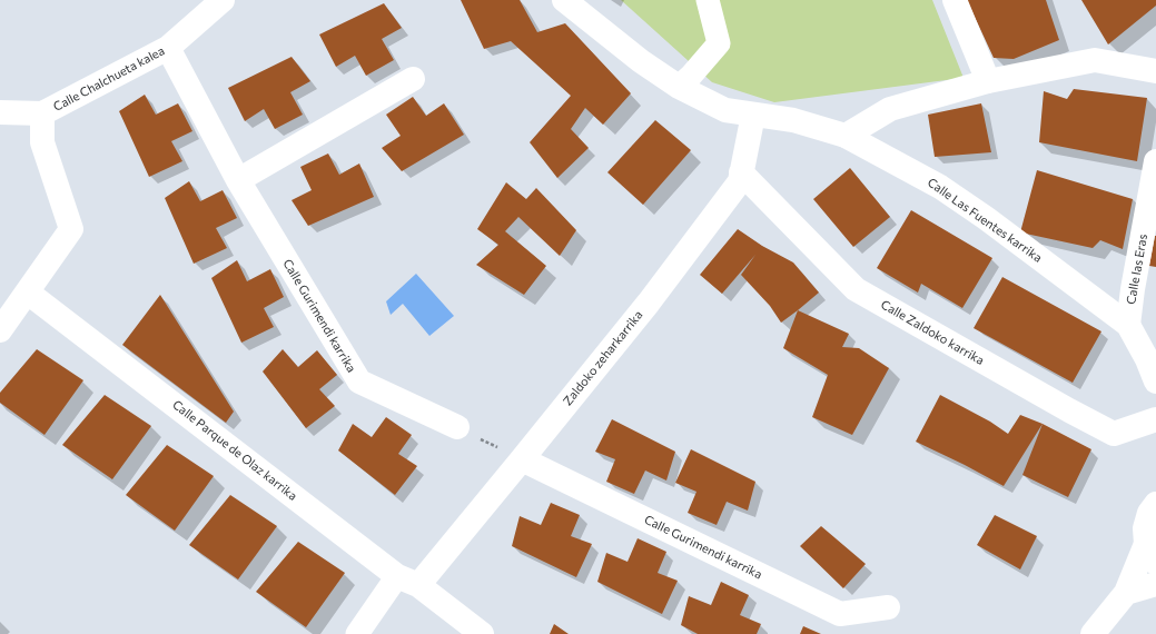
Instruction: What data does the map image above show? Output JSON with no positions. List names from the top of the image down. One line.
{"streets":{"street":["Calle Chalchueta kalea","Calle Las Fuentes karrika","Calle las Eras","Calle Gurimendi karrika","Calle Zaldoko karrika","Zaldoko zeharkarrika","Calle Parque de Olaz karrika"]},"crossings":[["Calle Chalchueta kalea","Calle Gurimendi karrika"],["Calle Chalchueta kalea","Calle Parque de Olaz karrika"],["Calle Las Fuentes karrika","Calle las Eras"],["Calle Las Fuentes karrika","Zaldoko zeharkarrika"],["Calle Gurimendi karrika","Zaldoko zeharkarrika"],["Calle Zaldoko karrika","Zaldoko zeharkarrika"],["Zaldoko zeharkarrika","Calle Parque de Olaz karrika"]]}
